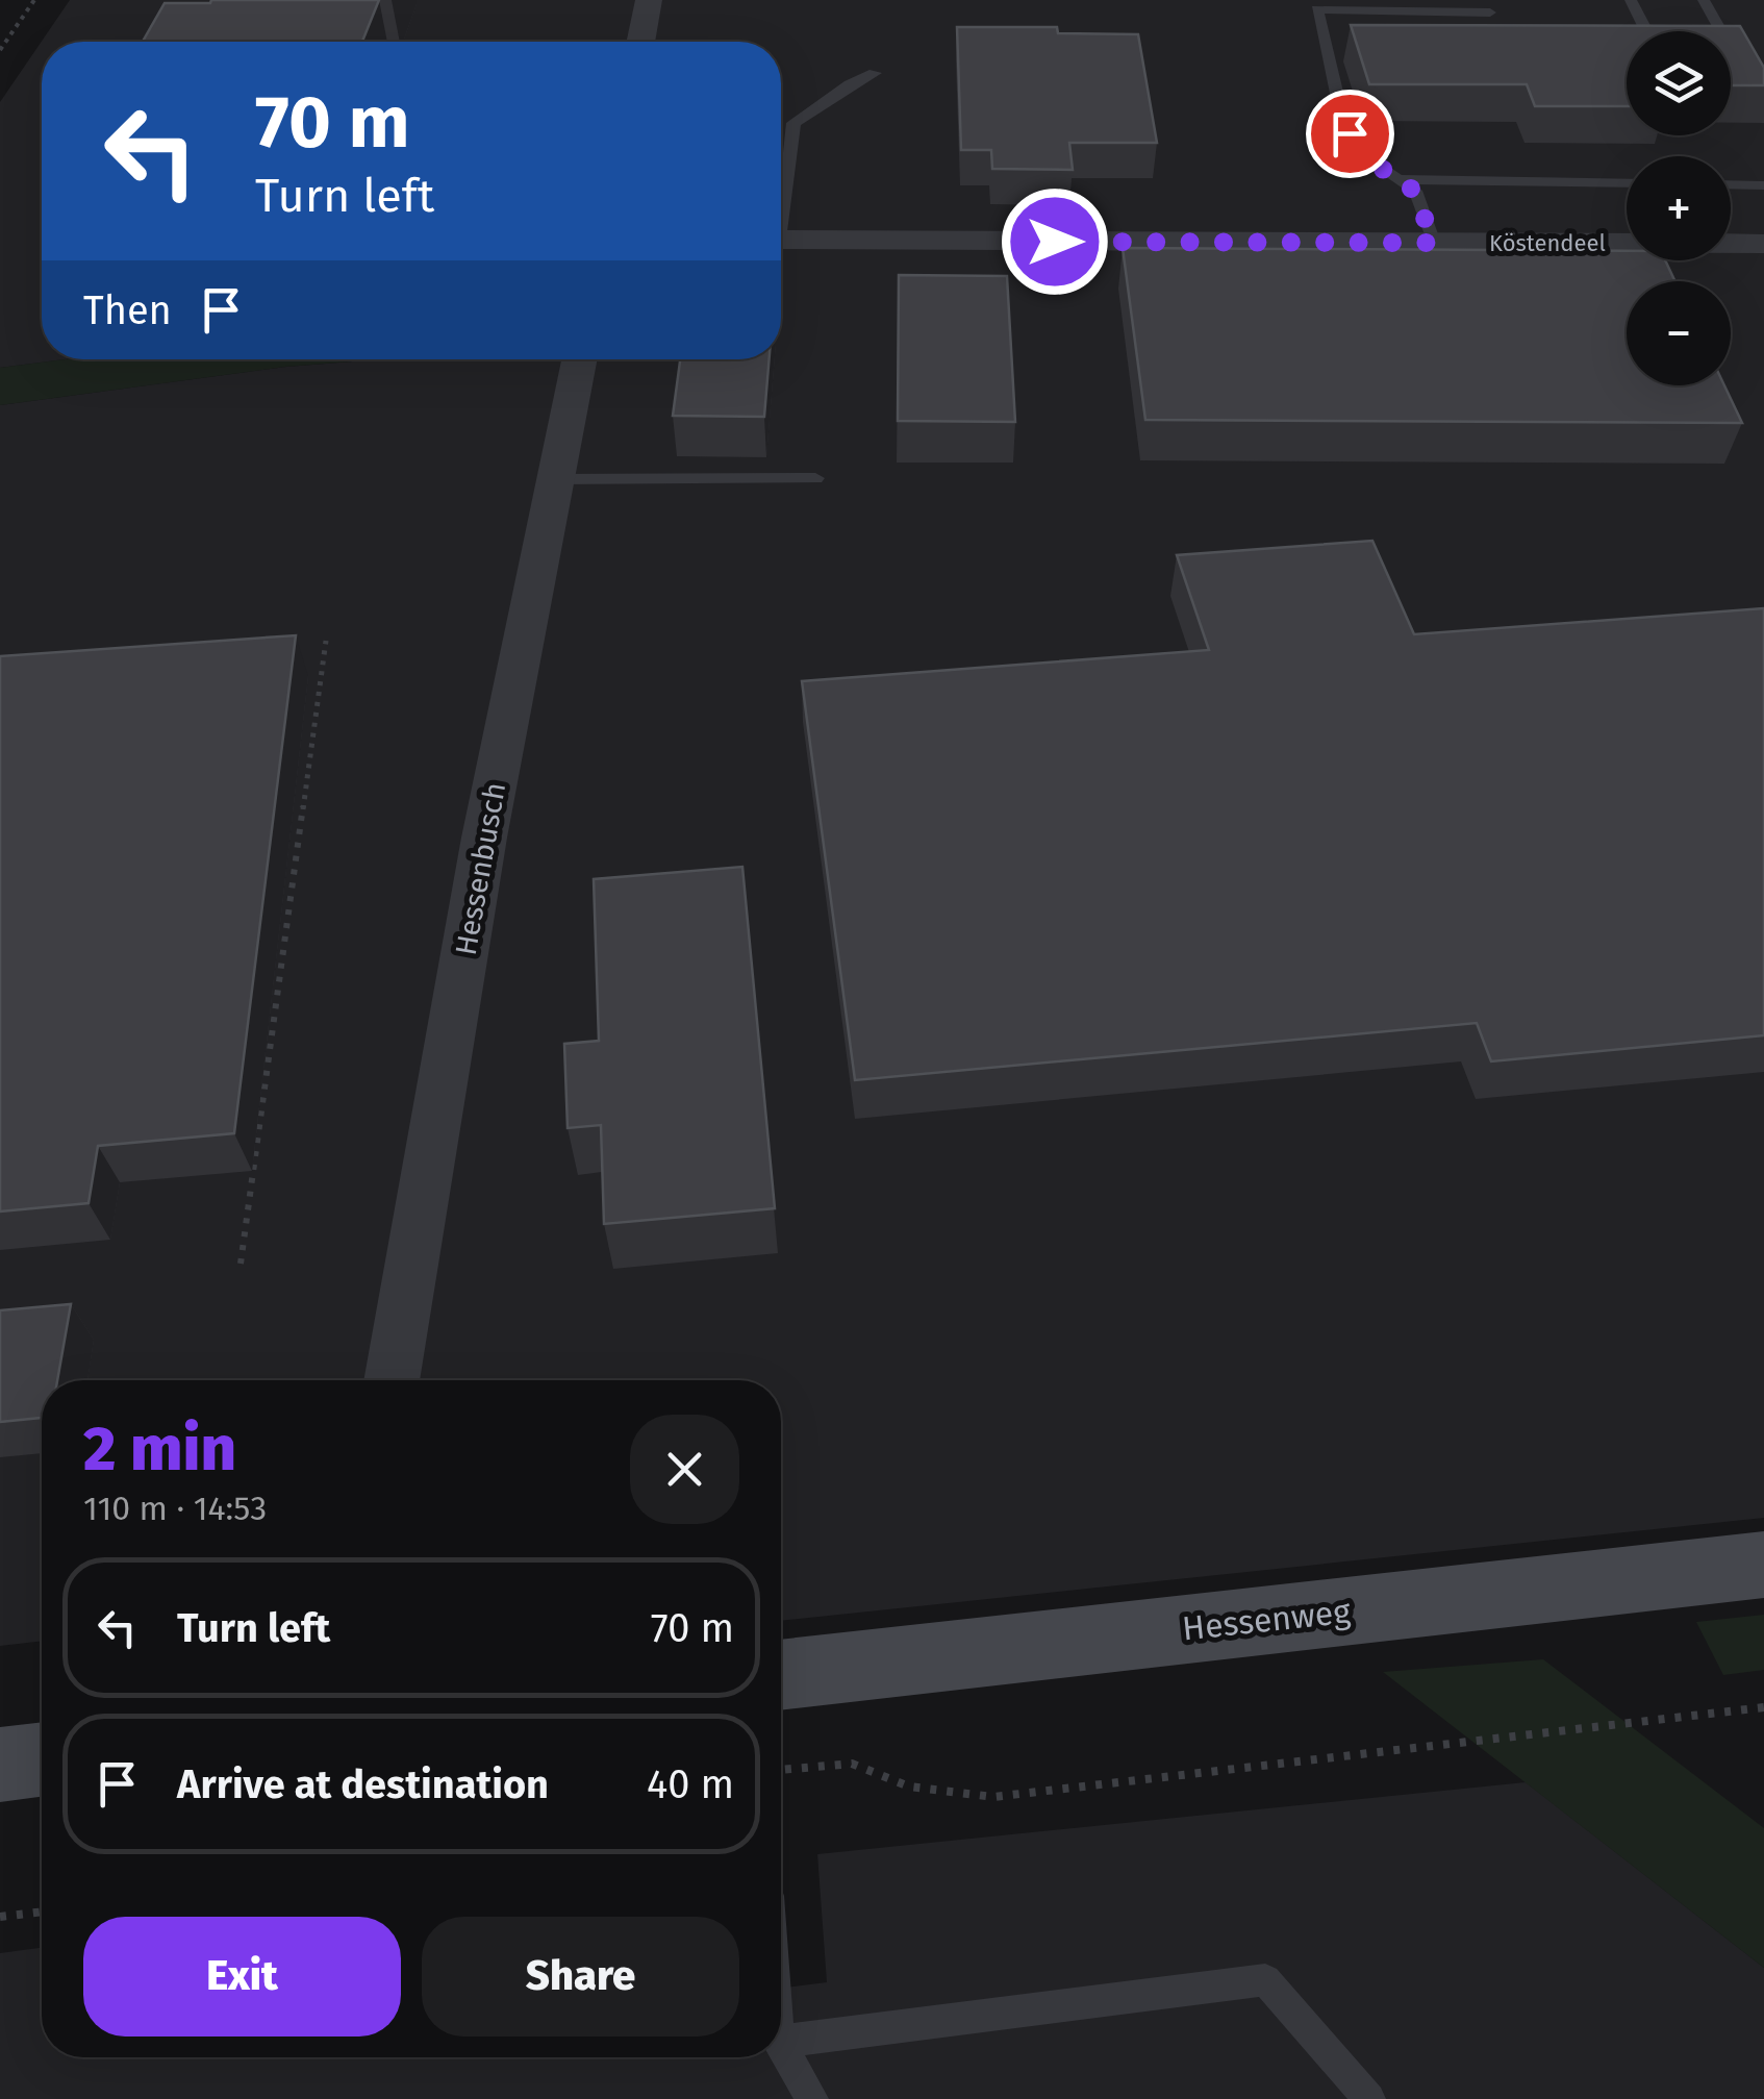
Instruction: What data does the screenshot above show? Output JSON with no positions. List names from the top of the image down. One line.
{"streets":{"street":["Köstendeel","Hessenbusch","Hessenweg"]},"page":{"map_buttons":["+","−"],"turn":["70 m","Turn left"],"then":"Then","heading":["2 min","110 m · 14:53"],"list":[{"name":"Turn left","value":"70 m"},{"name":"Arrive at destination","value":"40 m"}],"buttons":["Exit","Share"]}}
